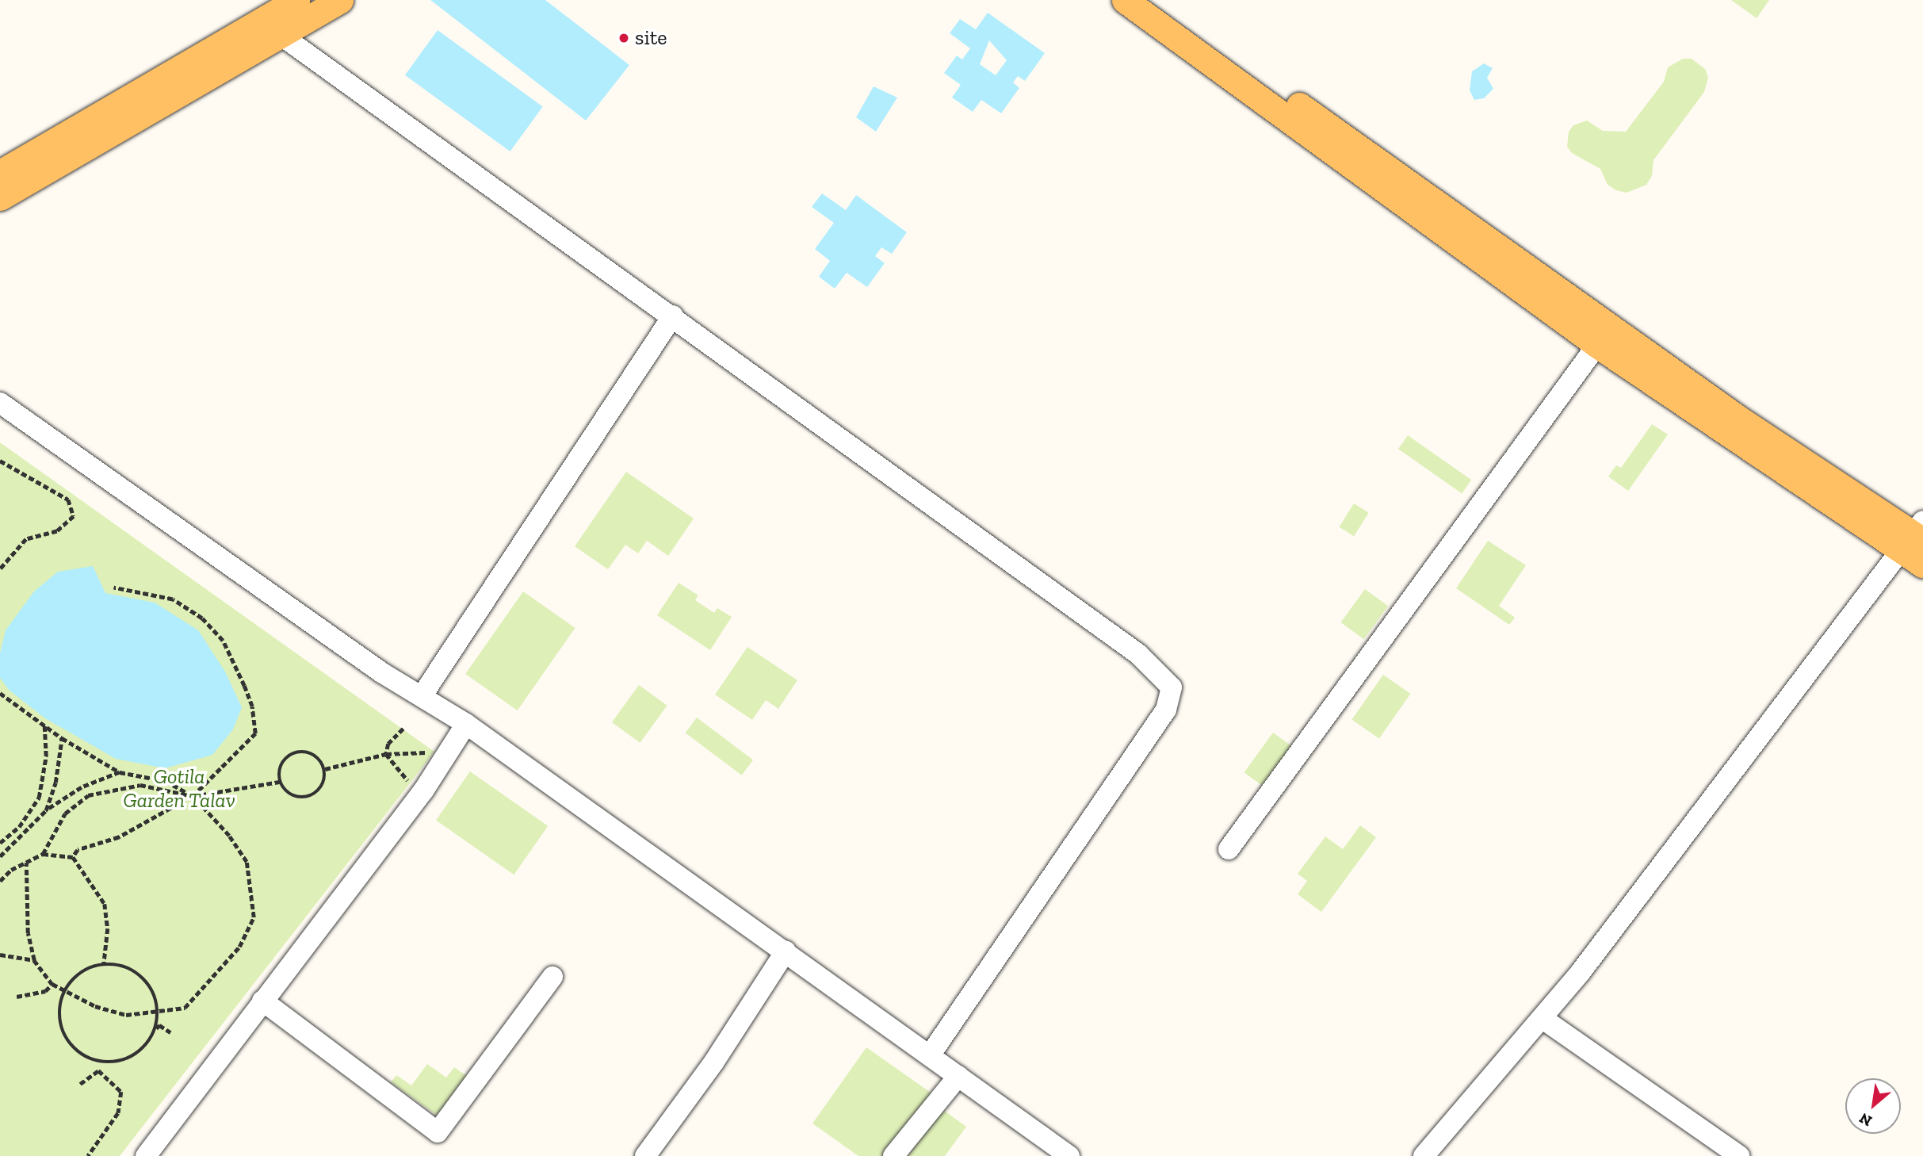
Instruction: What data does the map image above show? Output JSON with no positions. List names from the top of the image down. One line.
{"parks":["Gotila Garden Talav"],"places":["site"],"north":"bottom left"}
